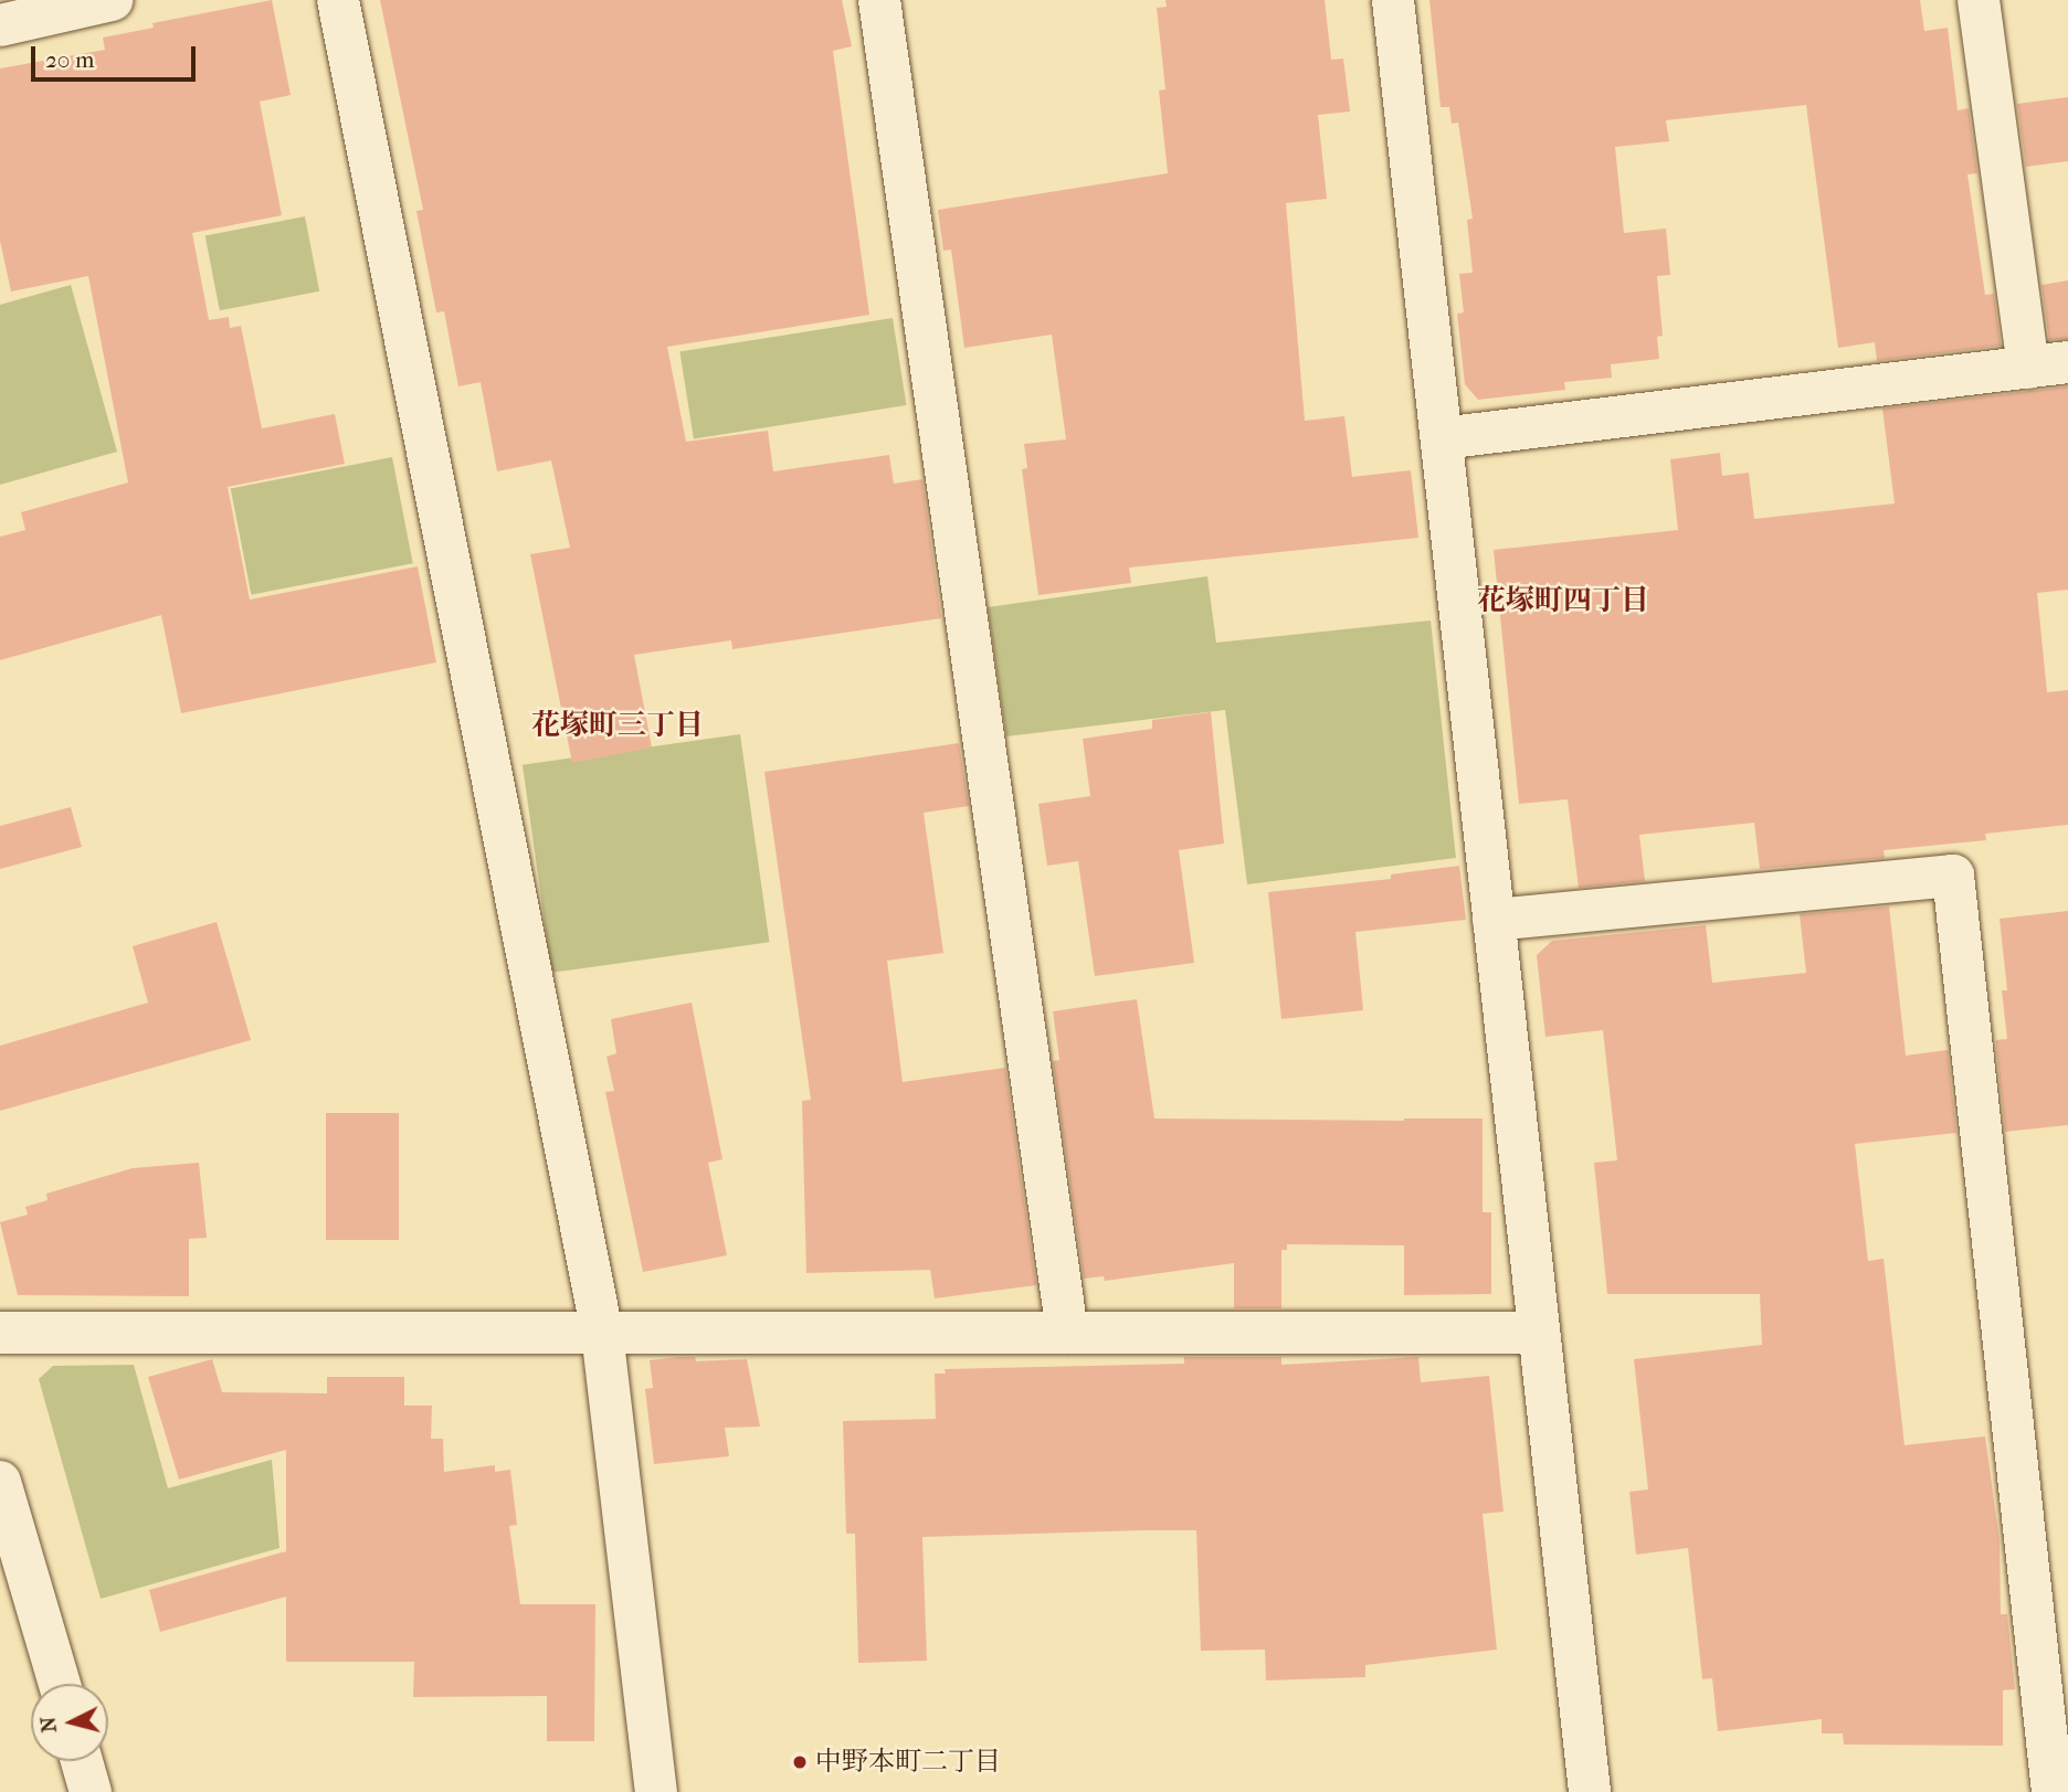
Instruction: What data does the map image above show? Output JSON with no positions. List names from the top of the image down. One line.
{"districts":["花塚町四丁目","花塚町三丁目"],"places":["中野本町二丁目"],"scale_bar":"20 m","north":"left"}
